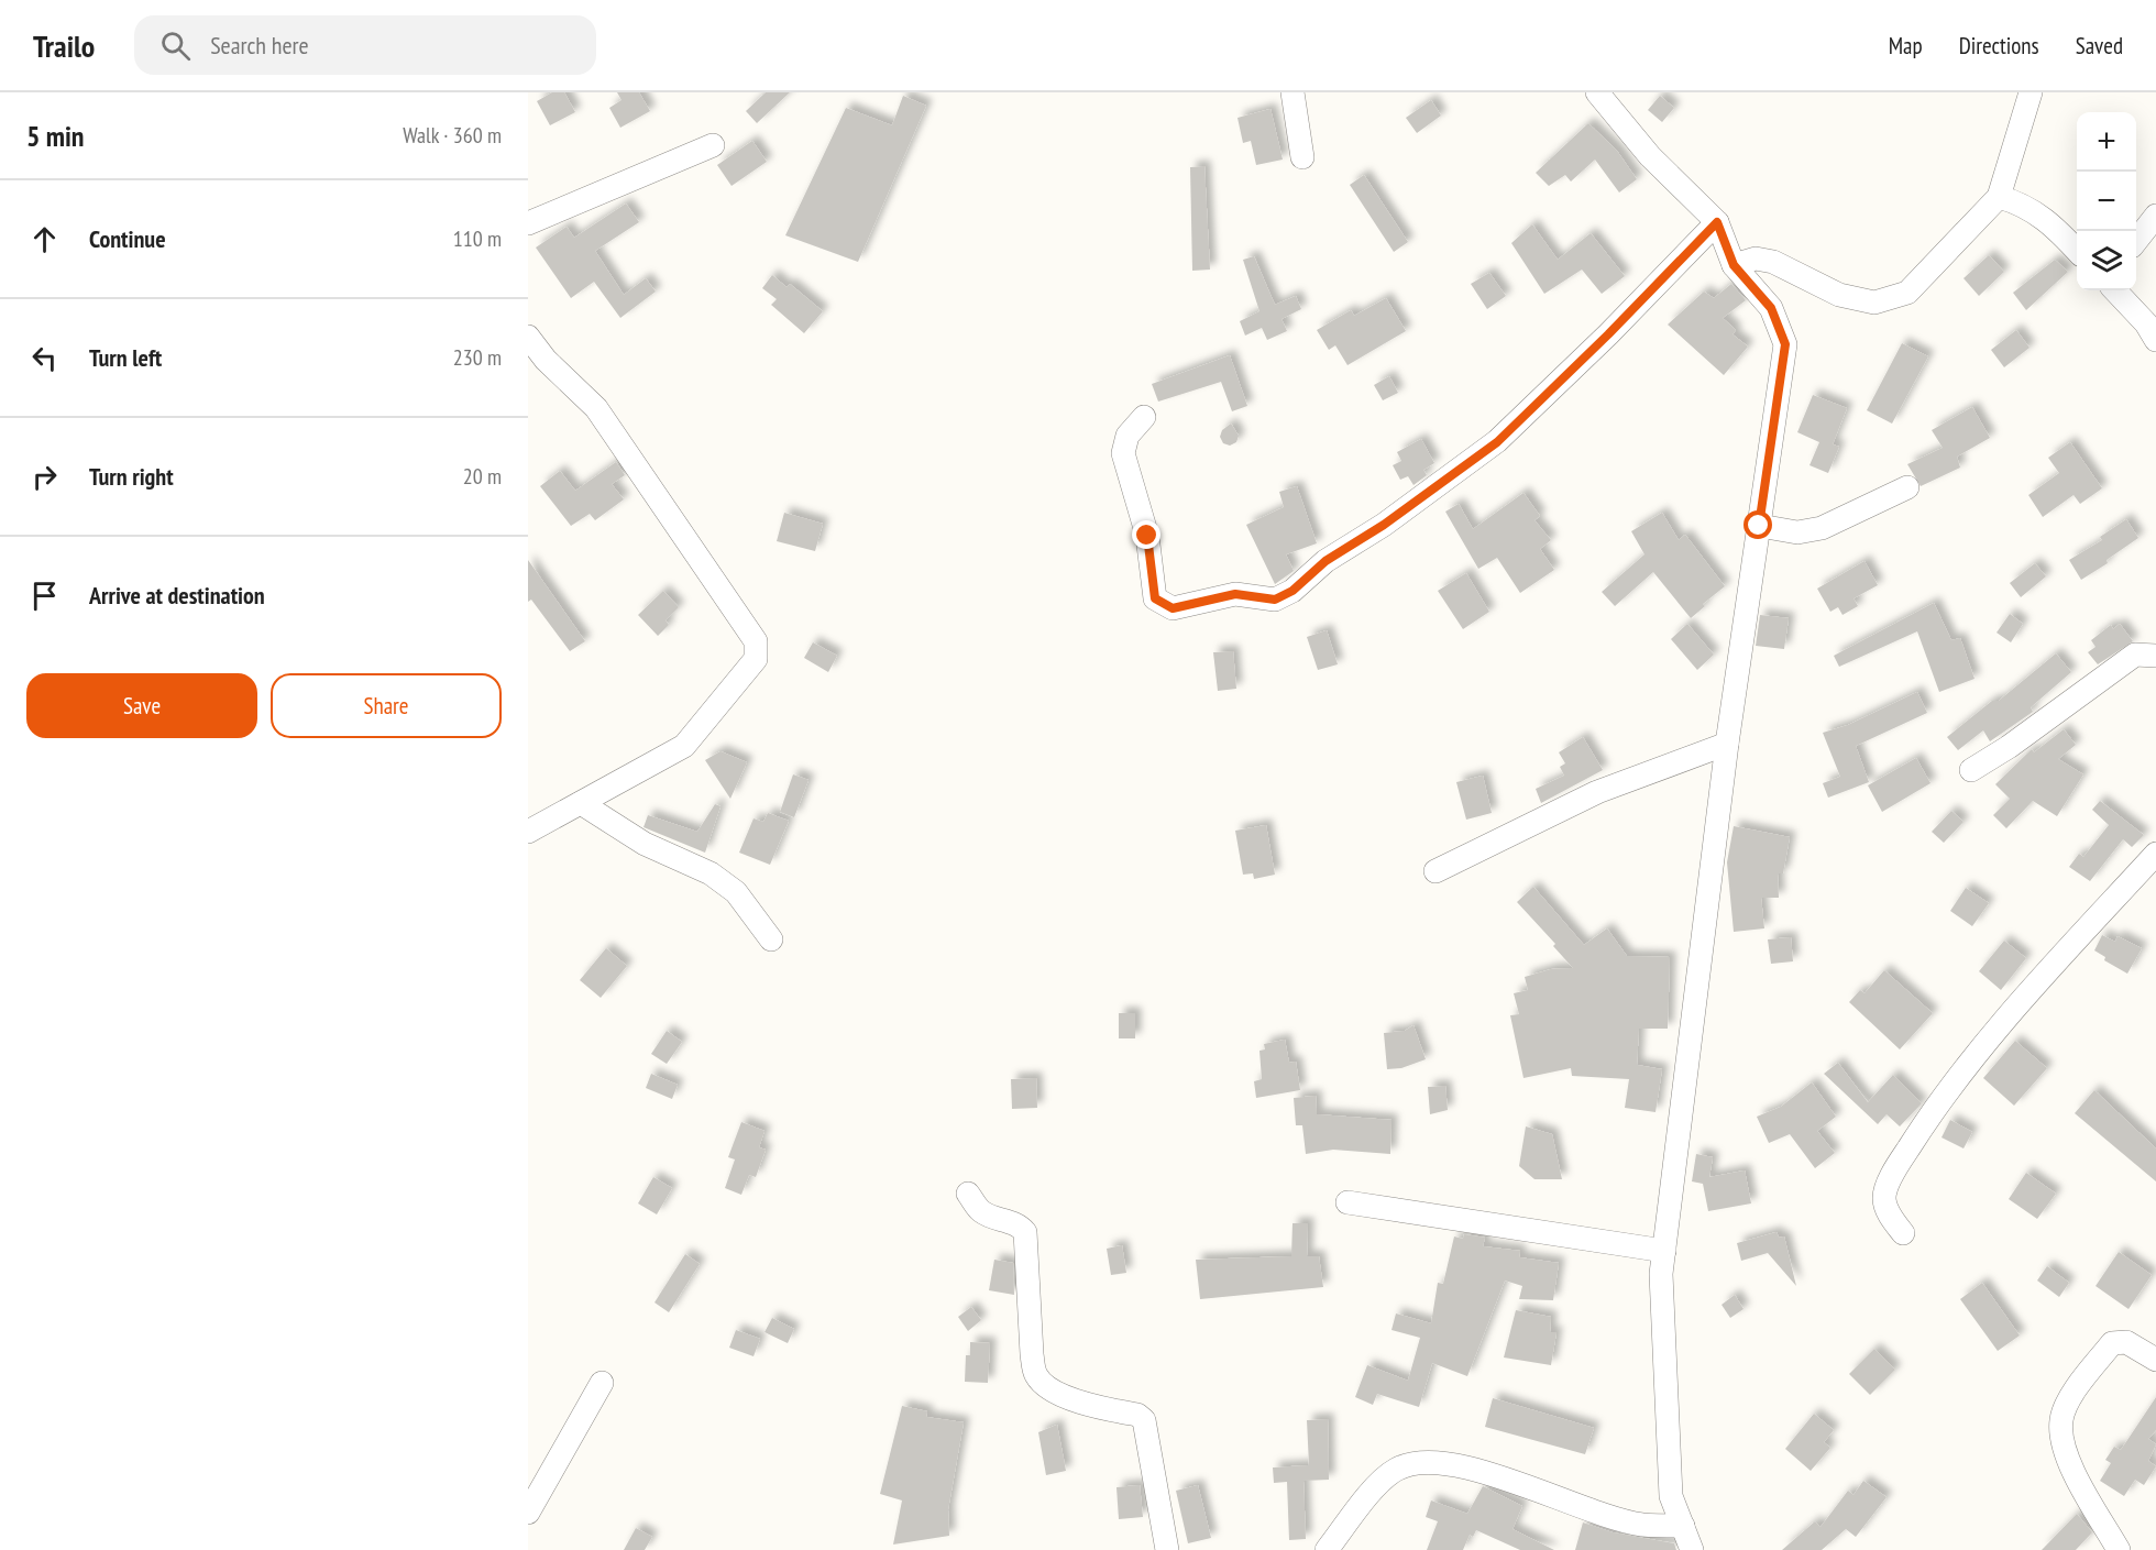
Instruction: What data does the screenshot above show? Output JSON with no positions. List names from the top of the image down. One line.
{"page":{"header":"Trailo","search":"Search here","nav":["Map","Directions","Saved"],"heading":["5 min","Walk · 360 m"],"map_buttons":["+","−"],"list":[["Continue","110 m"],["Turn left","230 m"],["Turn right","20 m"],"Arrive at destination"],"buttons":["Save","Share"]}}
